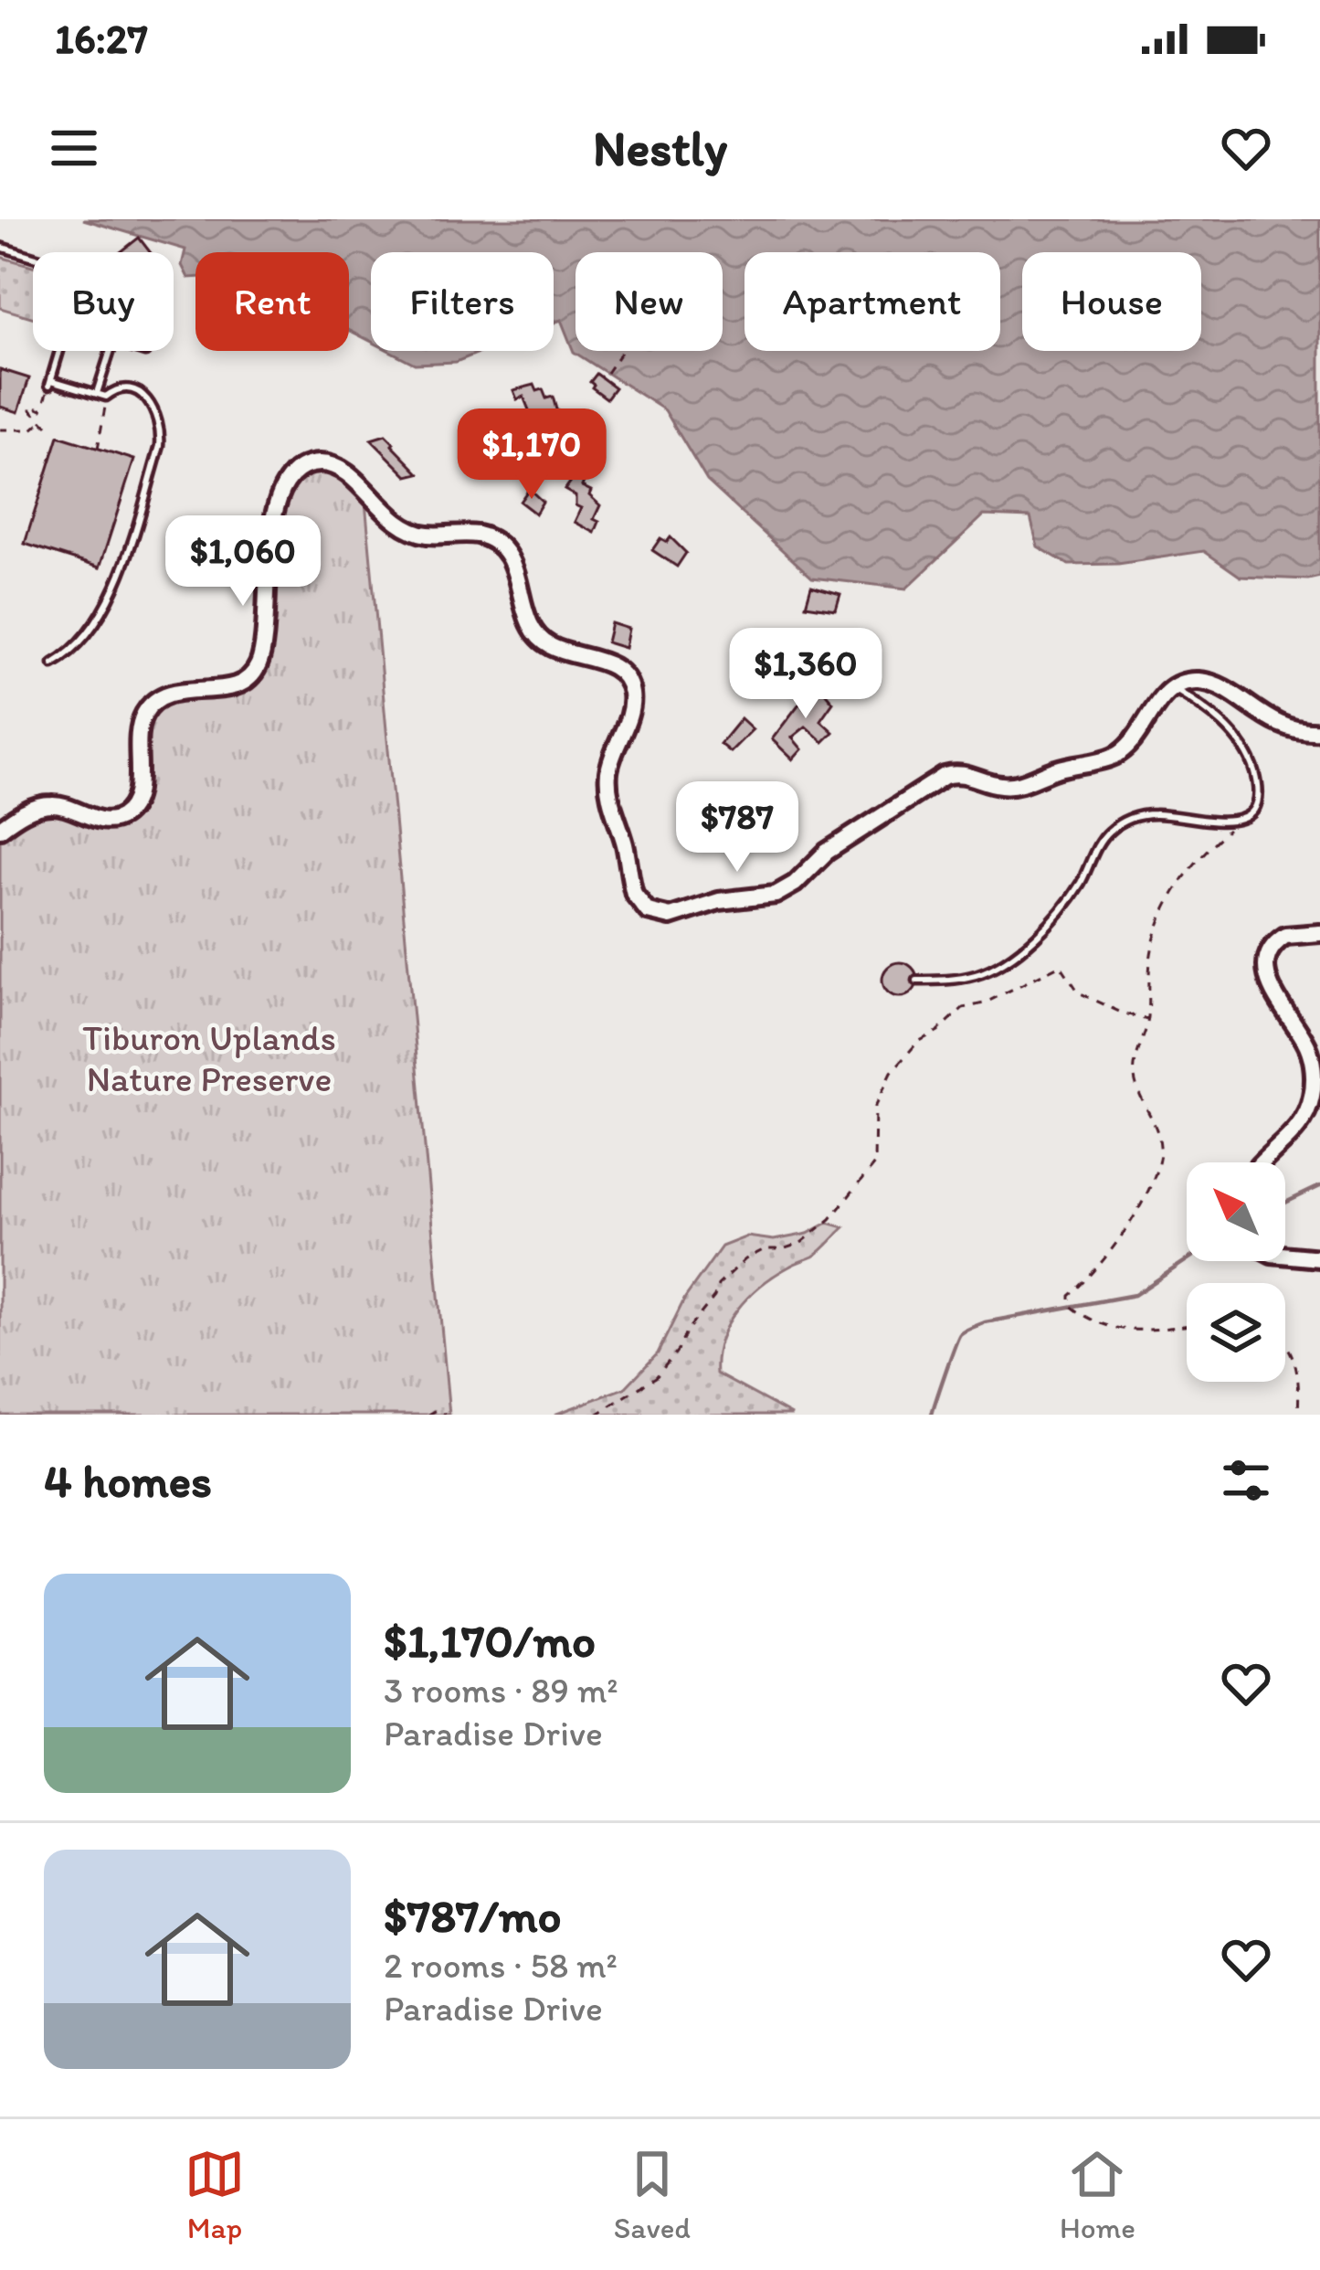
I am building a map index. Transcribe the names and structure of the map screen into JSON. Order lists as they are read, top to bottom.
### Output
{
  "parks": ["Tiburon Uplands Nature Preserve"],
  "north": "top left",
  "page": {
    "status": "16:27",
    "header": "Nestly",
    "chip": [
      "Buy",
      "Rent",
      "Filters",
      "New",
      "Apartment",
      "House"
    ],
    "price": [
      "$1,170",
      "$1,060",
      "$1,360",
      "$787"
    ],
    "heading": "4 homes",
    "list": [
      {
        "name": "$1,170/mo",
        "note": "3 rooms · 89 m² · Paradise Drive"
      },
      {
        "name": "$787/mo",
        "note": "2 rooms · 58 m² · Paradise Drive"
      }
    ],
    "tabs": ["Map", "Saved", "Home"]
  }
}
